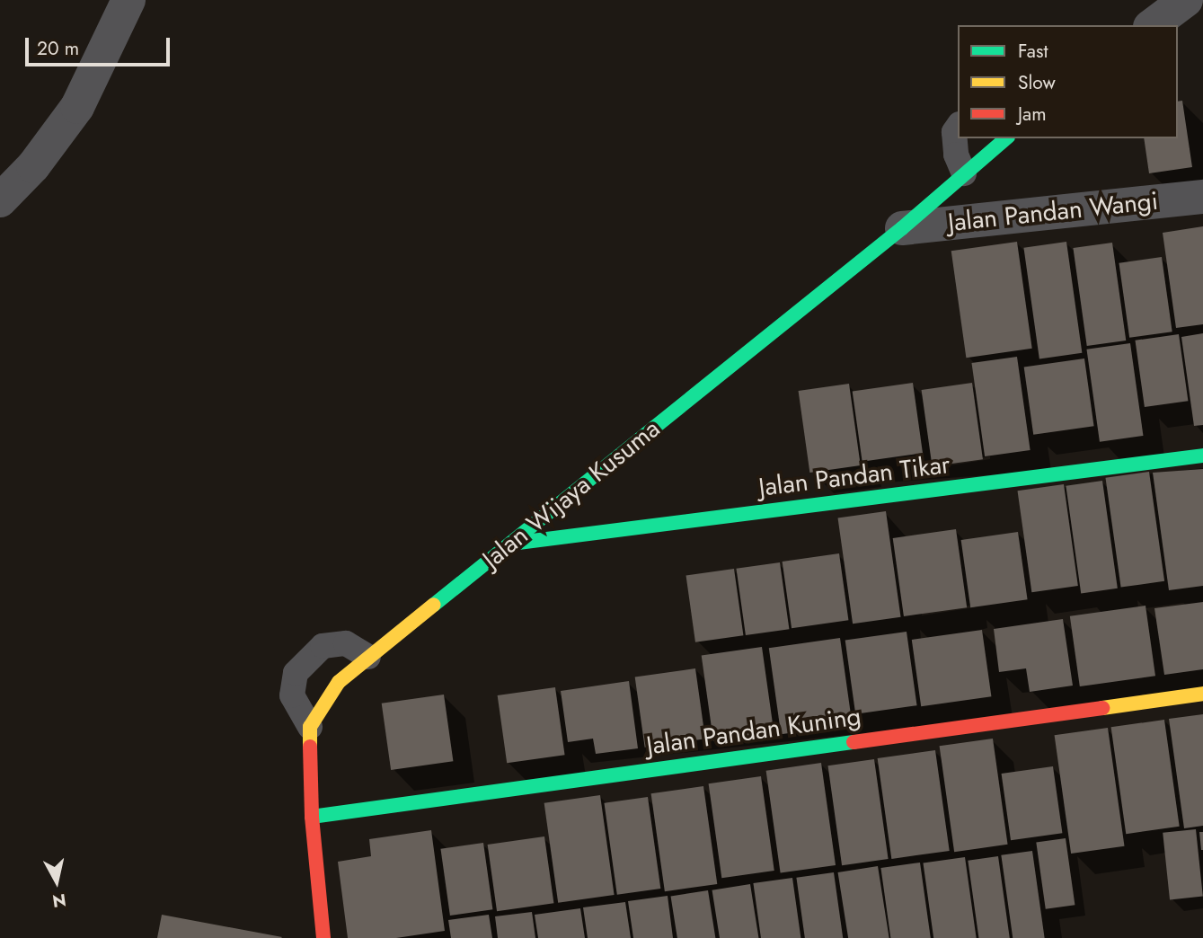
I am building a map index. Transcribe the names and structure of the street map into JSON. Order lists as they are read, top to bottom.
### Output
{
  "streets": {
    "street": [
      "Jalan Pandan Wangi",
      "Jalan Pandan Tikar",
      "Jalan Wijaya Kusuma",
      "Jalan Pandan Kuning"
    ]
  },
  "crossings": [
    ["Jalan Pandan Wangi", "Jalan Wijaya Kusuma"],
    ["Jalan Pandan Tikar", "Jalan Wijaya Kusuma"]
  ],
  "legend": ["Fast", "Slow", "Jam"],
  "scale_bar": "20 m",
  "north": "bottom"
}
